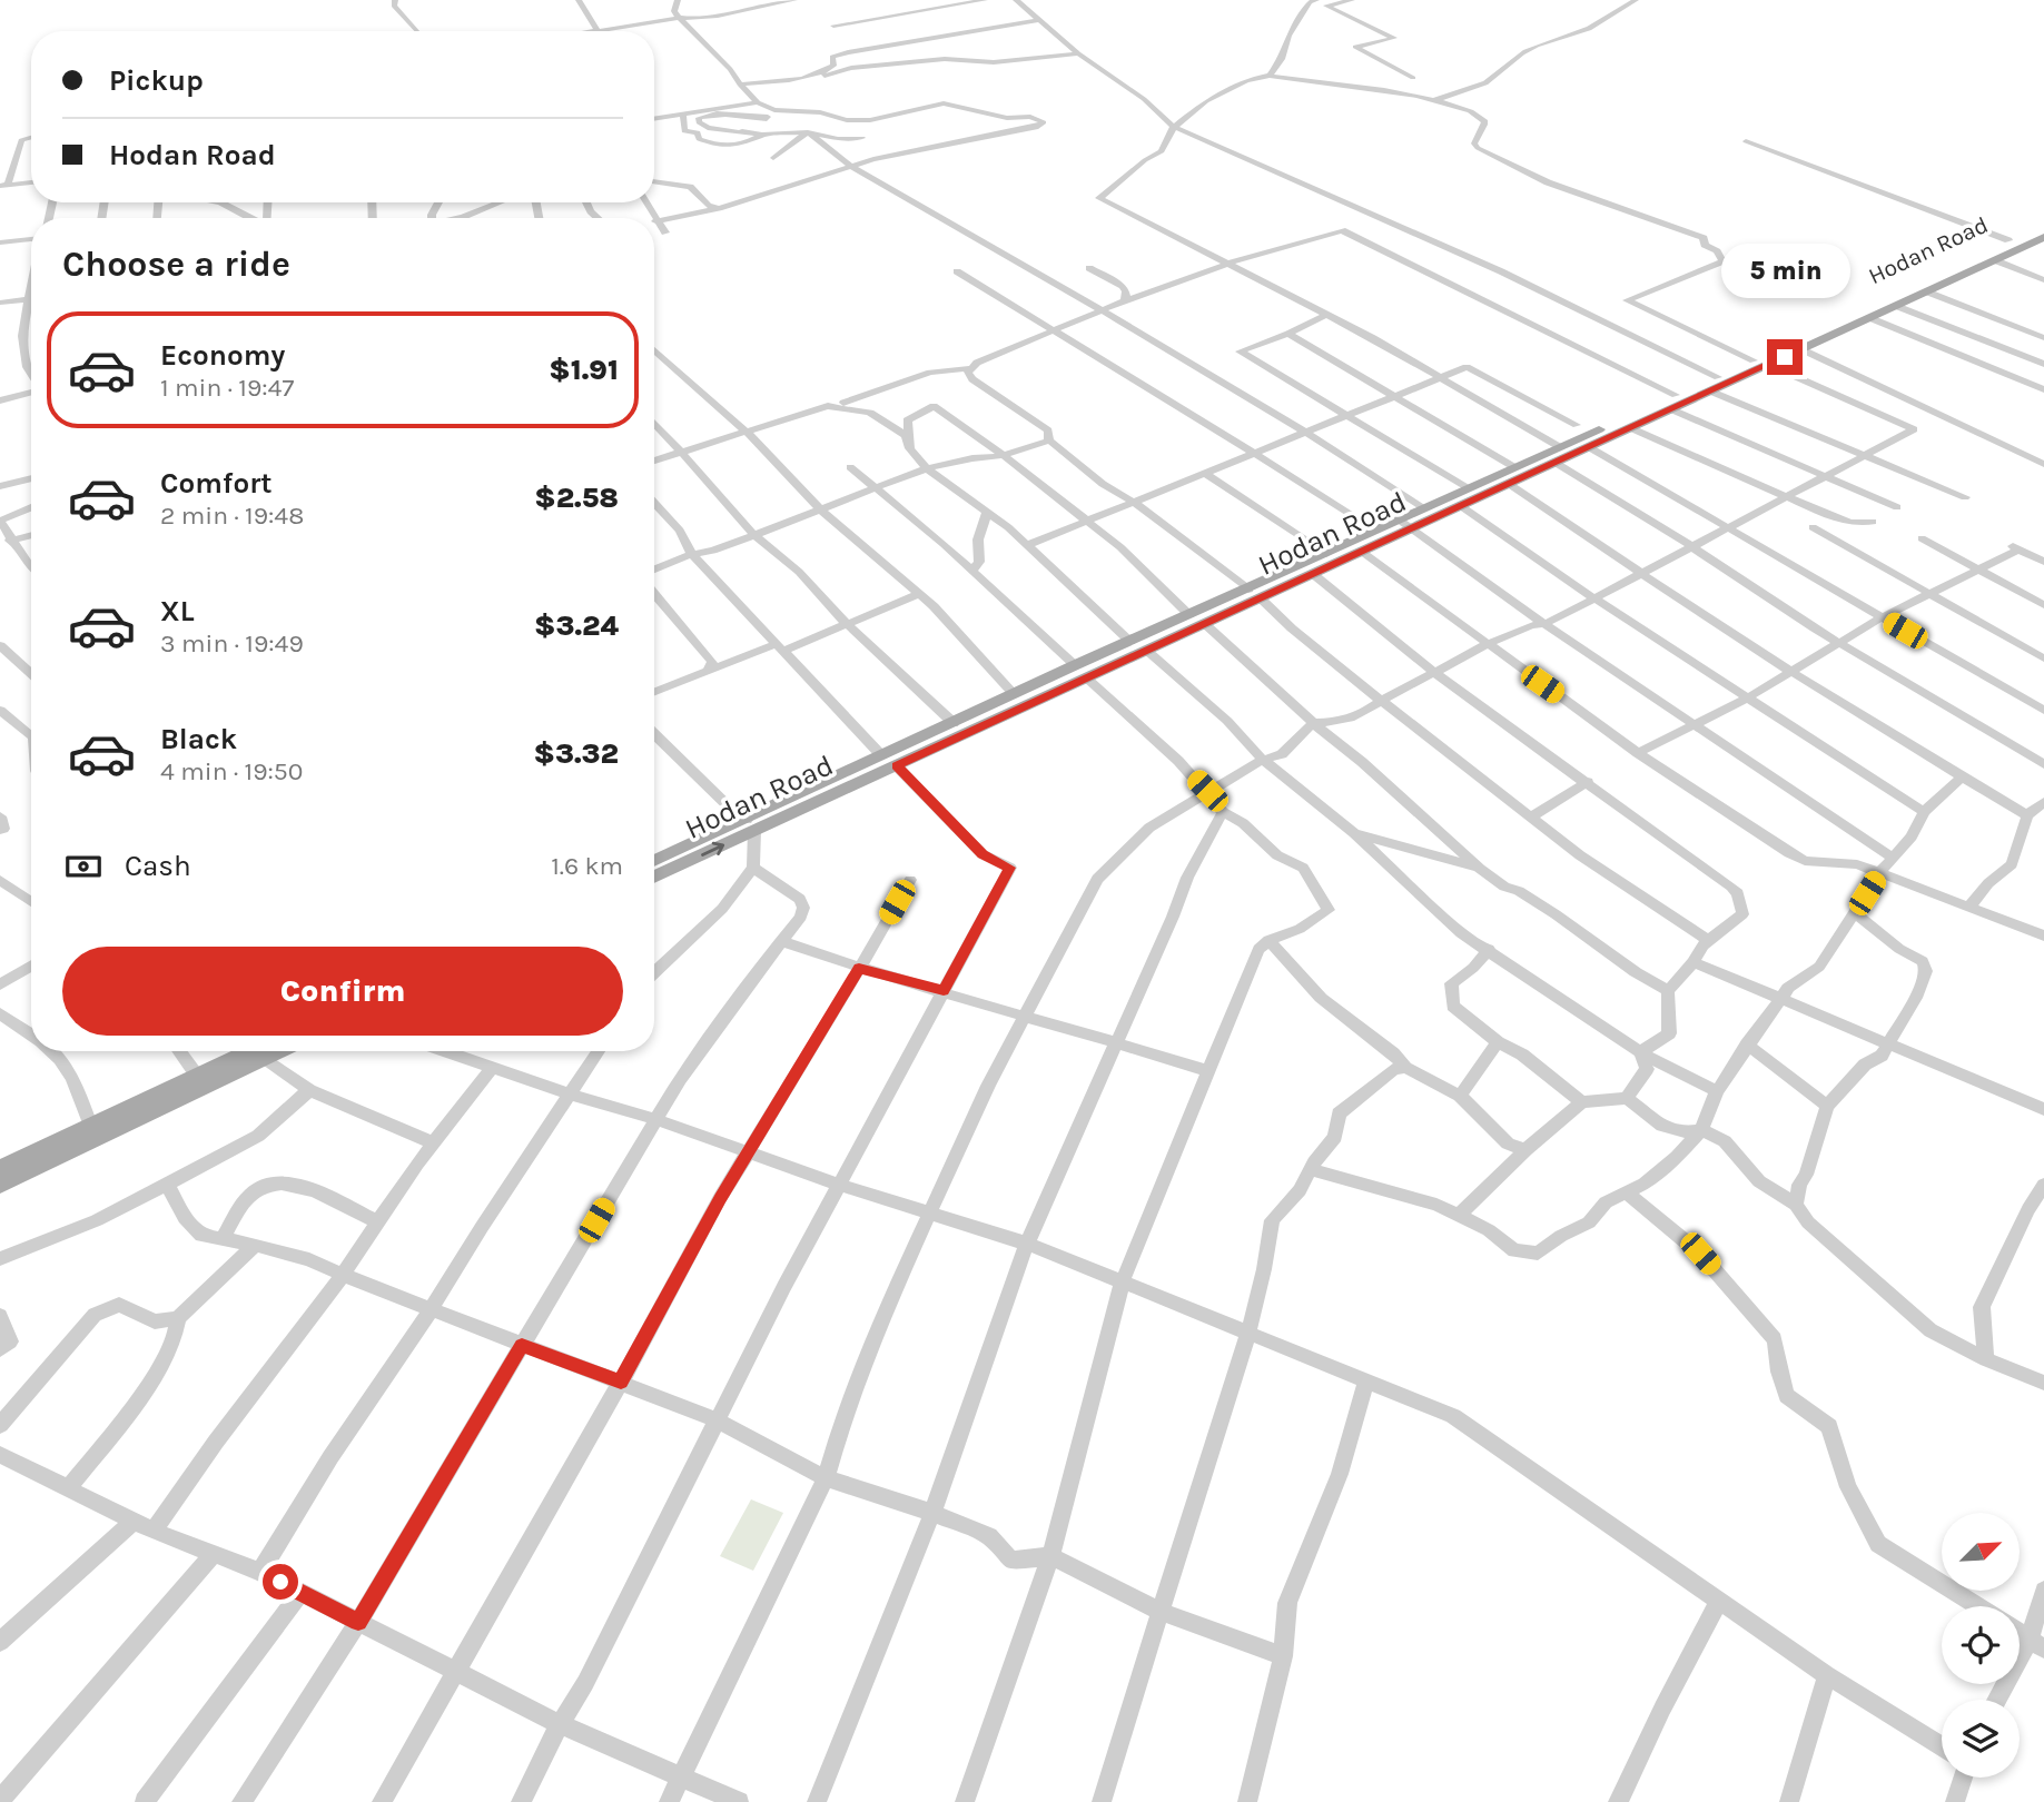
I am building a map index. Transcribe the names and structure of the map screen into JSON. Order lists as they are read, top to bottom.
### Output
{
  "streets": {
    "main road": ["Hodan Road"]
  },
  "north": "top right",
  "page": {
    "banner": ["Pickup", "Hodan Road"],
    "heading": "Choose a ride",
    "bubble": "5 min",
    "list": [
      {
        "name": "Economy",
        "note": "1 min · 19:47",
        "value": "$1.91"
      },
      {
        "name": "Comfort",
        "note": "2 min · 19:48",
        "value": "$2.58"
      },
      {
        "name": "XL",
        "note": "3 min · 19:49",
        "value": "$3.24"
      },
      {
        "name": "Black",
        "note": "4 min · 19:50",
        "value": "$3.32"
      }
    ],
    "pay": ["Cash", "1.6 km"],
    "buttons": "Confirm"
  }
}
